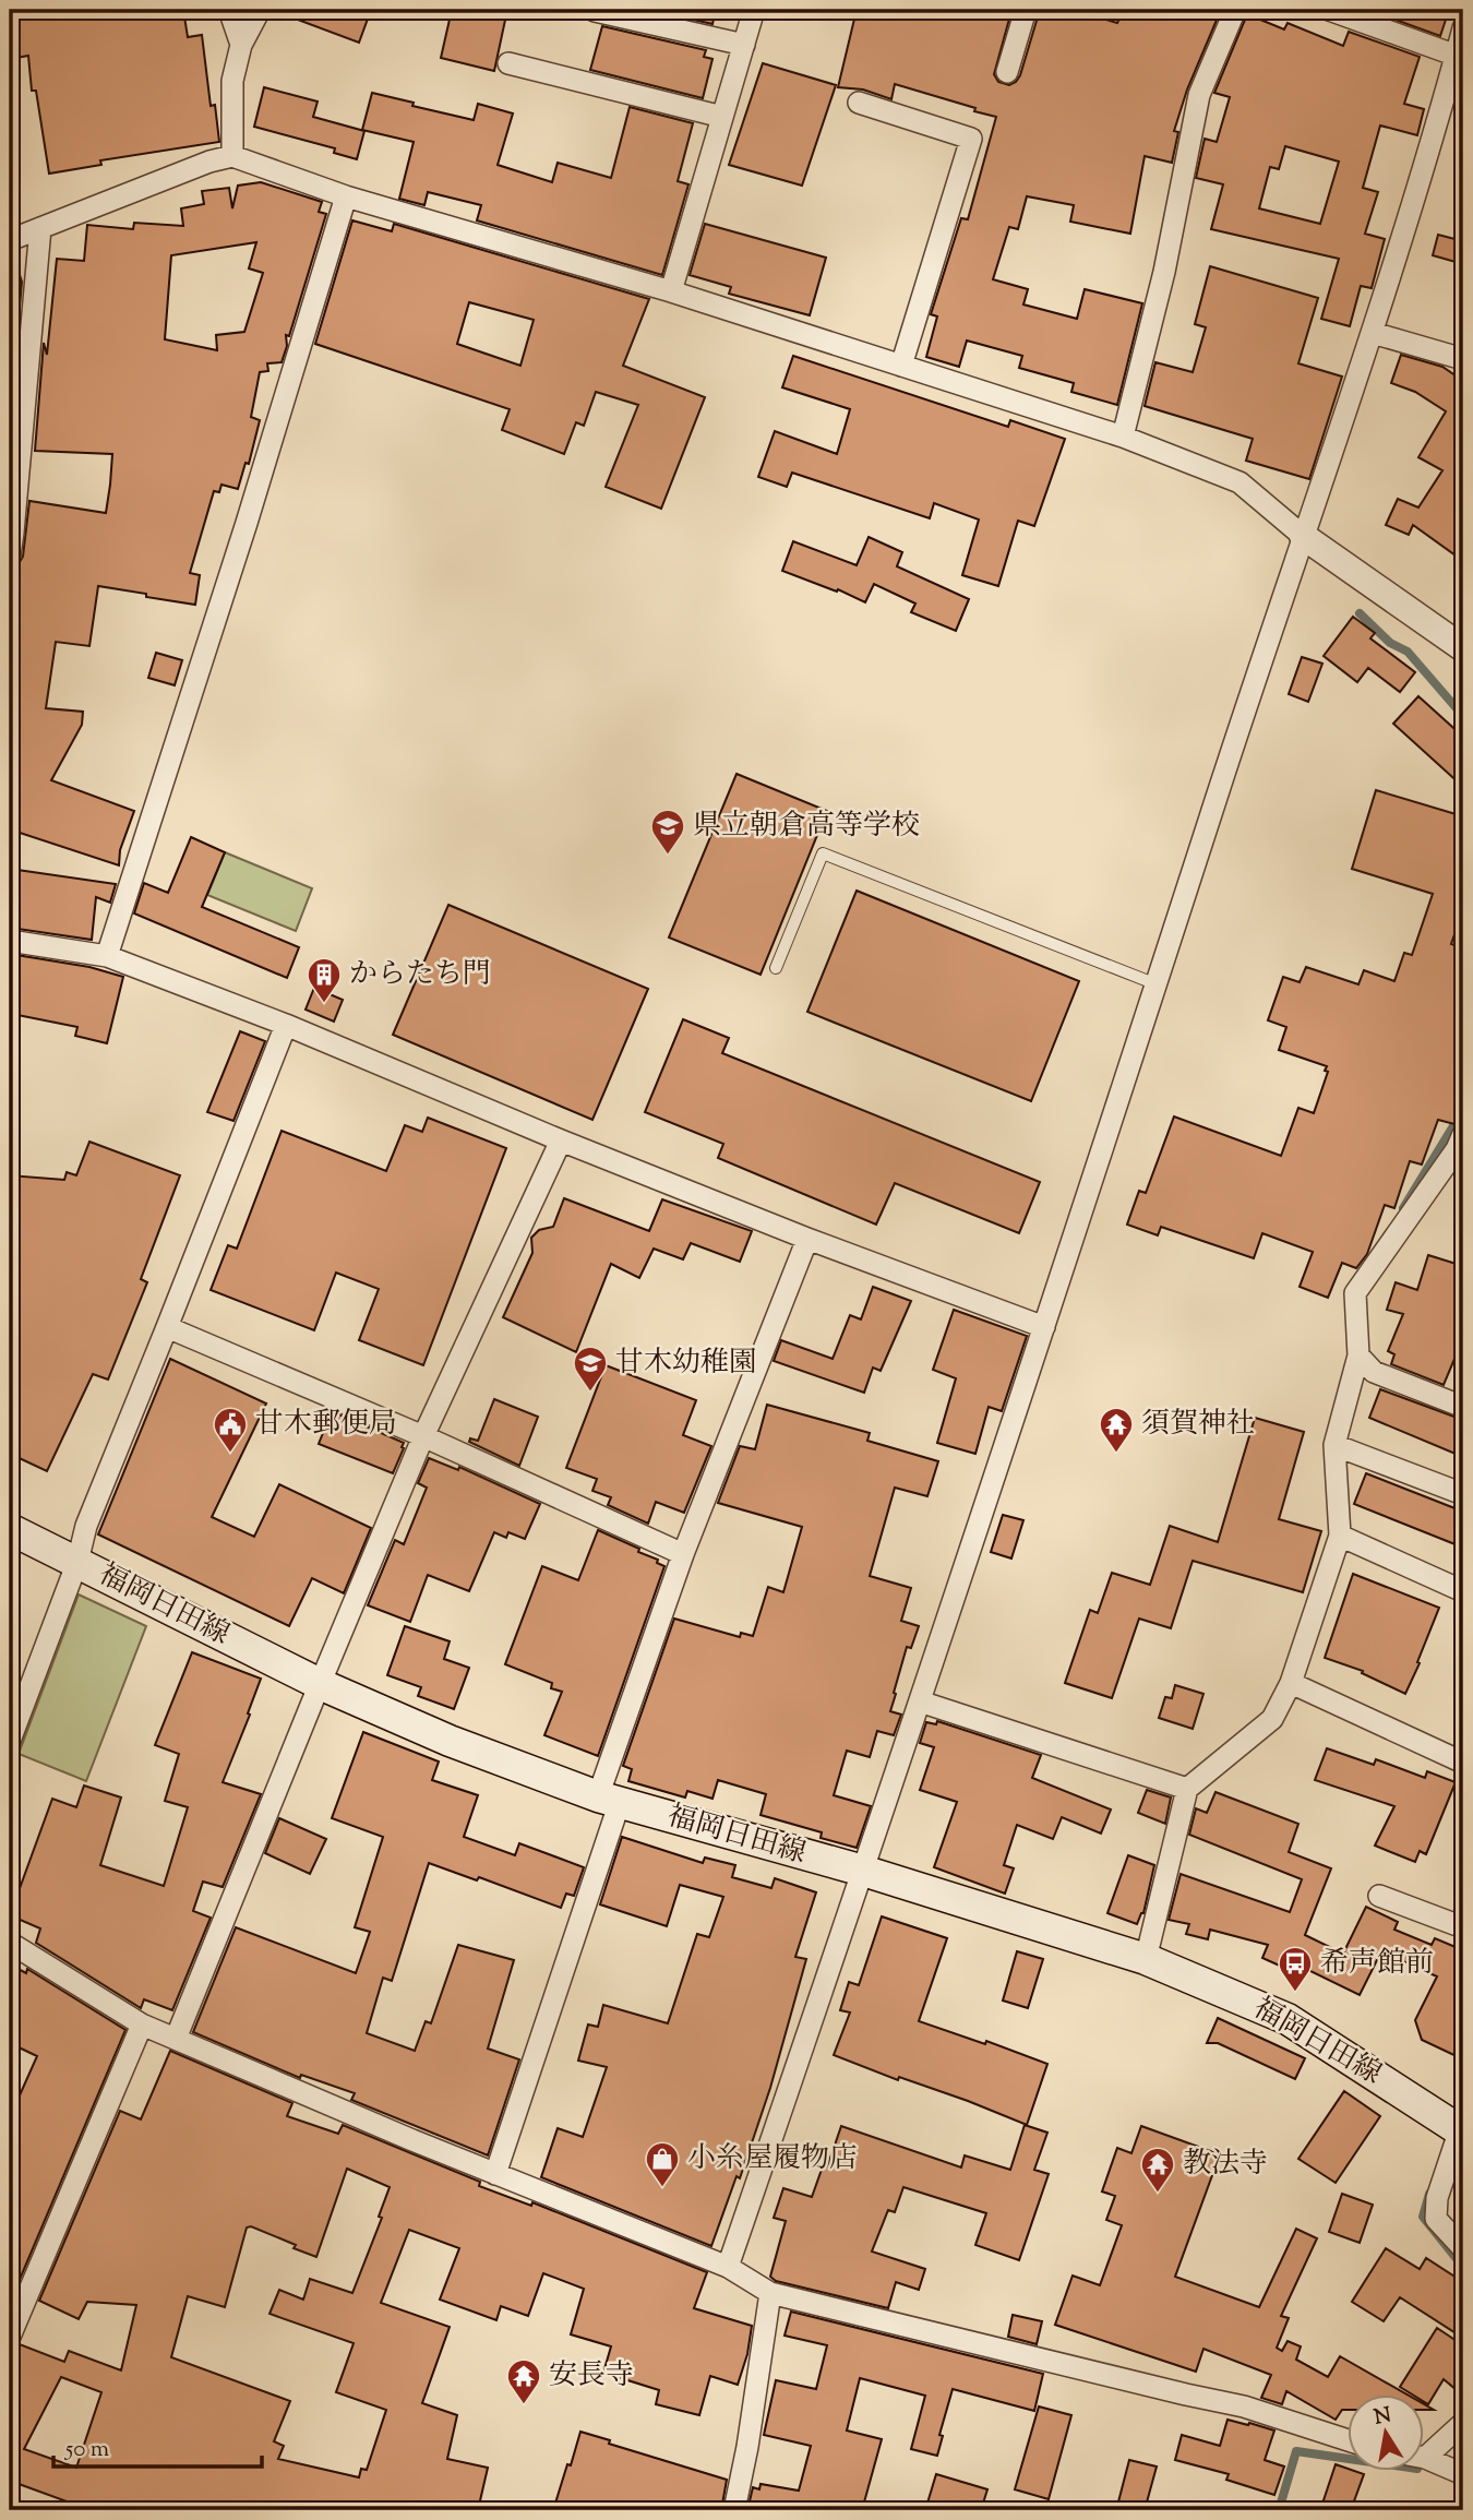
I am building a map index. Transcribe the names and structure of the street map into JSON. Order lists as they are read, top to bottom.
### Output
{
  "streets": {
    "main road": ["福岡日田線"]
  },
  "places": {
    "school or university": ["県立朝倉高等学校", "甘木幼稚園"],
    "building": ["からたち門"],
    "public building": ["甘木郵便局"],
    "temple": ["須賀神社", "教法寺", "安長寺"],
    "bus stop": ["希声館前"],
    "shop": ["小糸屋履物店"]
  },
  "scale_bar": "50 m",
  "north": "top"
}
